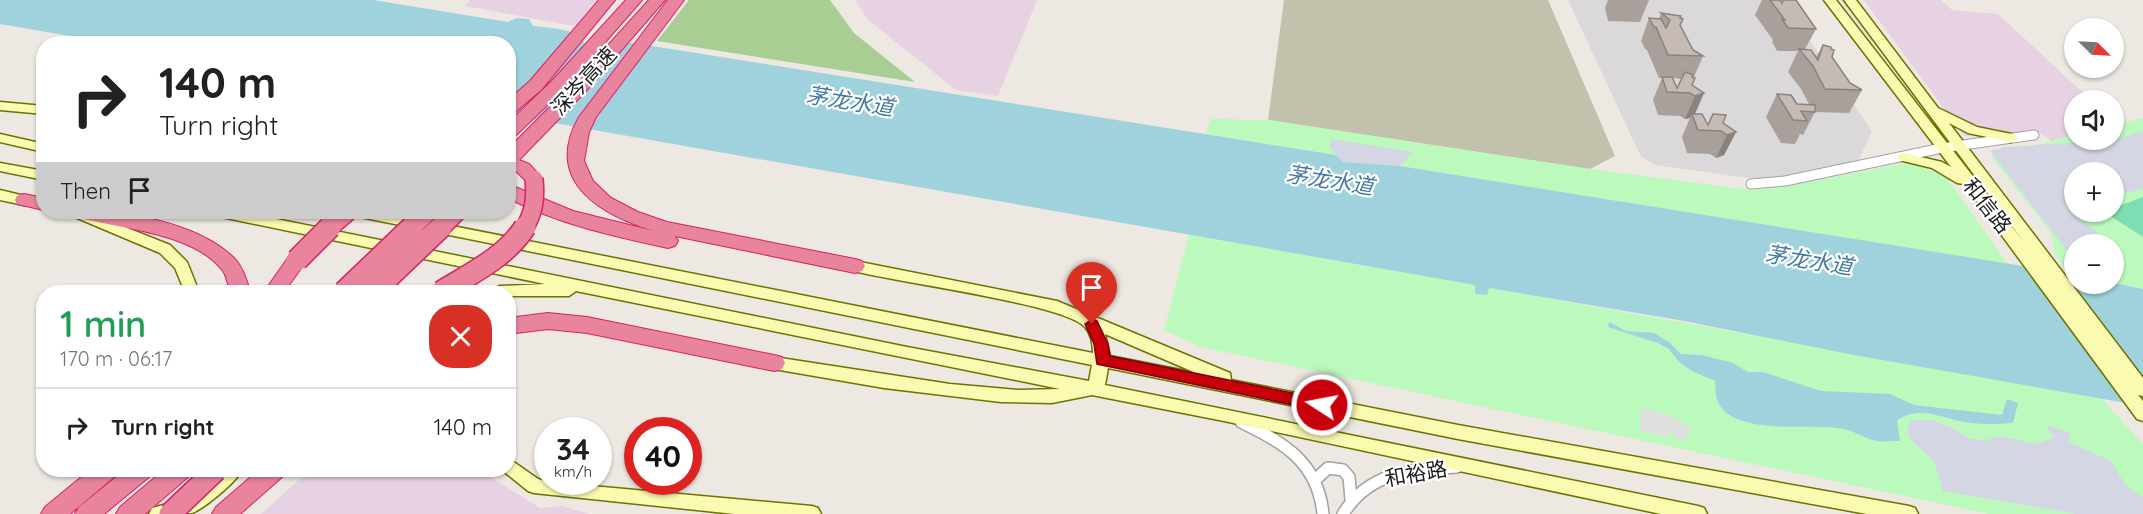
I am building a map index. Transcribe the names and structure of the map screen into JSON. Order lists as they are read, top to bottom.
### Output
{
  "streets": {
    "highway": ["深岑高速"],
    "street": ["和信路", "和裕路"]
  },
  "water": ["茅龙水道"],
  "north": "bottom right",
  "page": {
    "map_buttons": ["+", "−"],
    "turn": ["140 m", "Turn right"],
    "then": "Then",
    "heading": ["1 min", "170 m · 06:17"],
    "list": [
      {
        "name": "Turn right",
        "value": "140 m"
      }
    ],
    "speed": "34 km/h",
    "limit": "40"
  }
}
